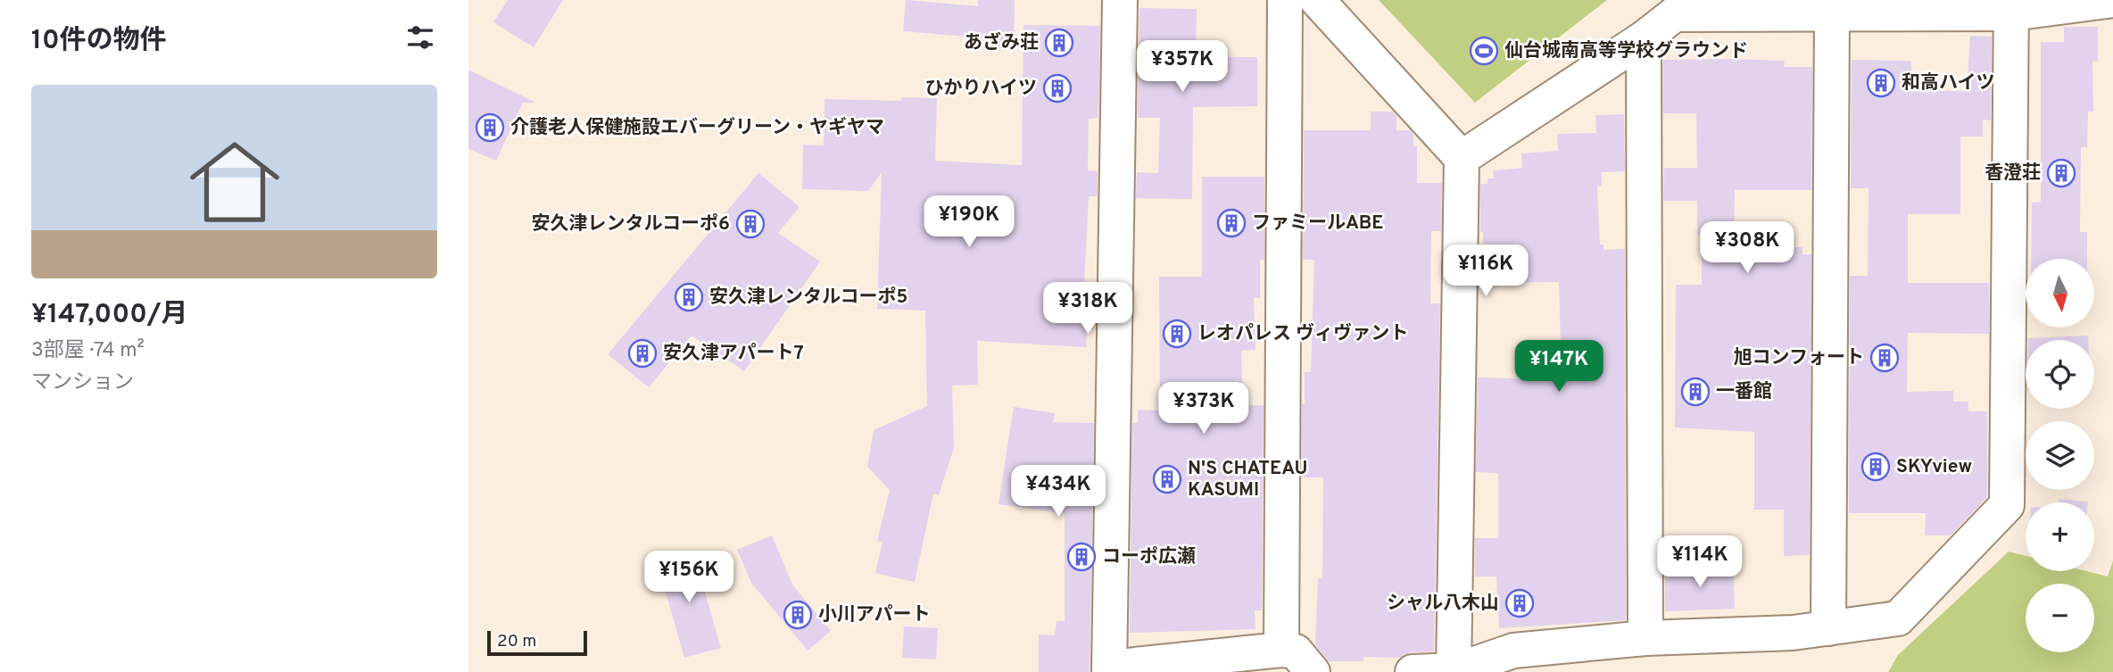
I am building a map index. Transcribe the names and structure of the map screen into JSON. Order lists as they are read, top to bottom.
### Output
{
  "places": {
    "building": [
      "あざみ荘",
      "和高ハイツ",
      "ひかりハイツ",
      "介護老人保健施設エバーグリーン・ヤギヤマ",
      "香澄荘",
      "ファミールABE",
      "安久津レンタルコーポ6",
      "安久津レンタルコーポ5",
      "レオパレス ヴィヴァント",
      "安久津アパート7",
      "旭コンフォート",
      "一番館",
      "SKYview",
      "N'S CHATEAU KASUMI",
      "コーポ広瀬",
      "シャル八木山",
      "小川アパート"
    ],
    "sports": ["仙台城南高等学校グラウンド"]
  },
  "scale_bar": "20 m",
  "north": "bottom",
  "page": {
    "heading": "10件の物件",
    "price": [
      "¥357K",
      "¥190K",
      "¥308K",
      "¥116K",
      "¥318K",
      "¥147K",
      "¥373K",
      "¥434K",
      "¥114K",
      "¥156K"
    ],
    "list": [
      {
        "name": "¥147,000/月",
        "note": "3部屋 · 74 m² · マンション"
      }
    ],
    "map_buttons": ["+", "−"],
    "scale": "20 m"
  }
}
